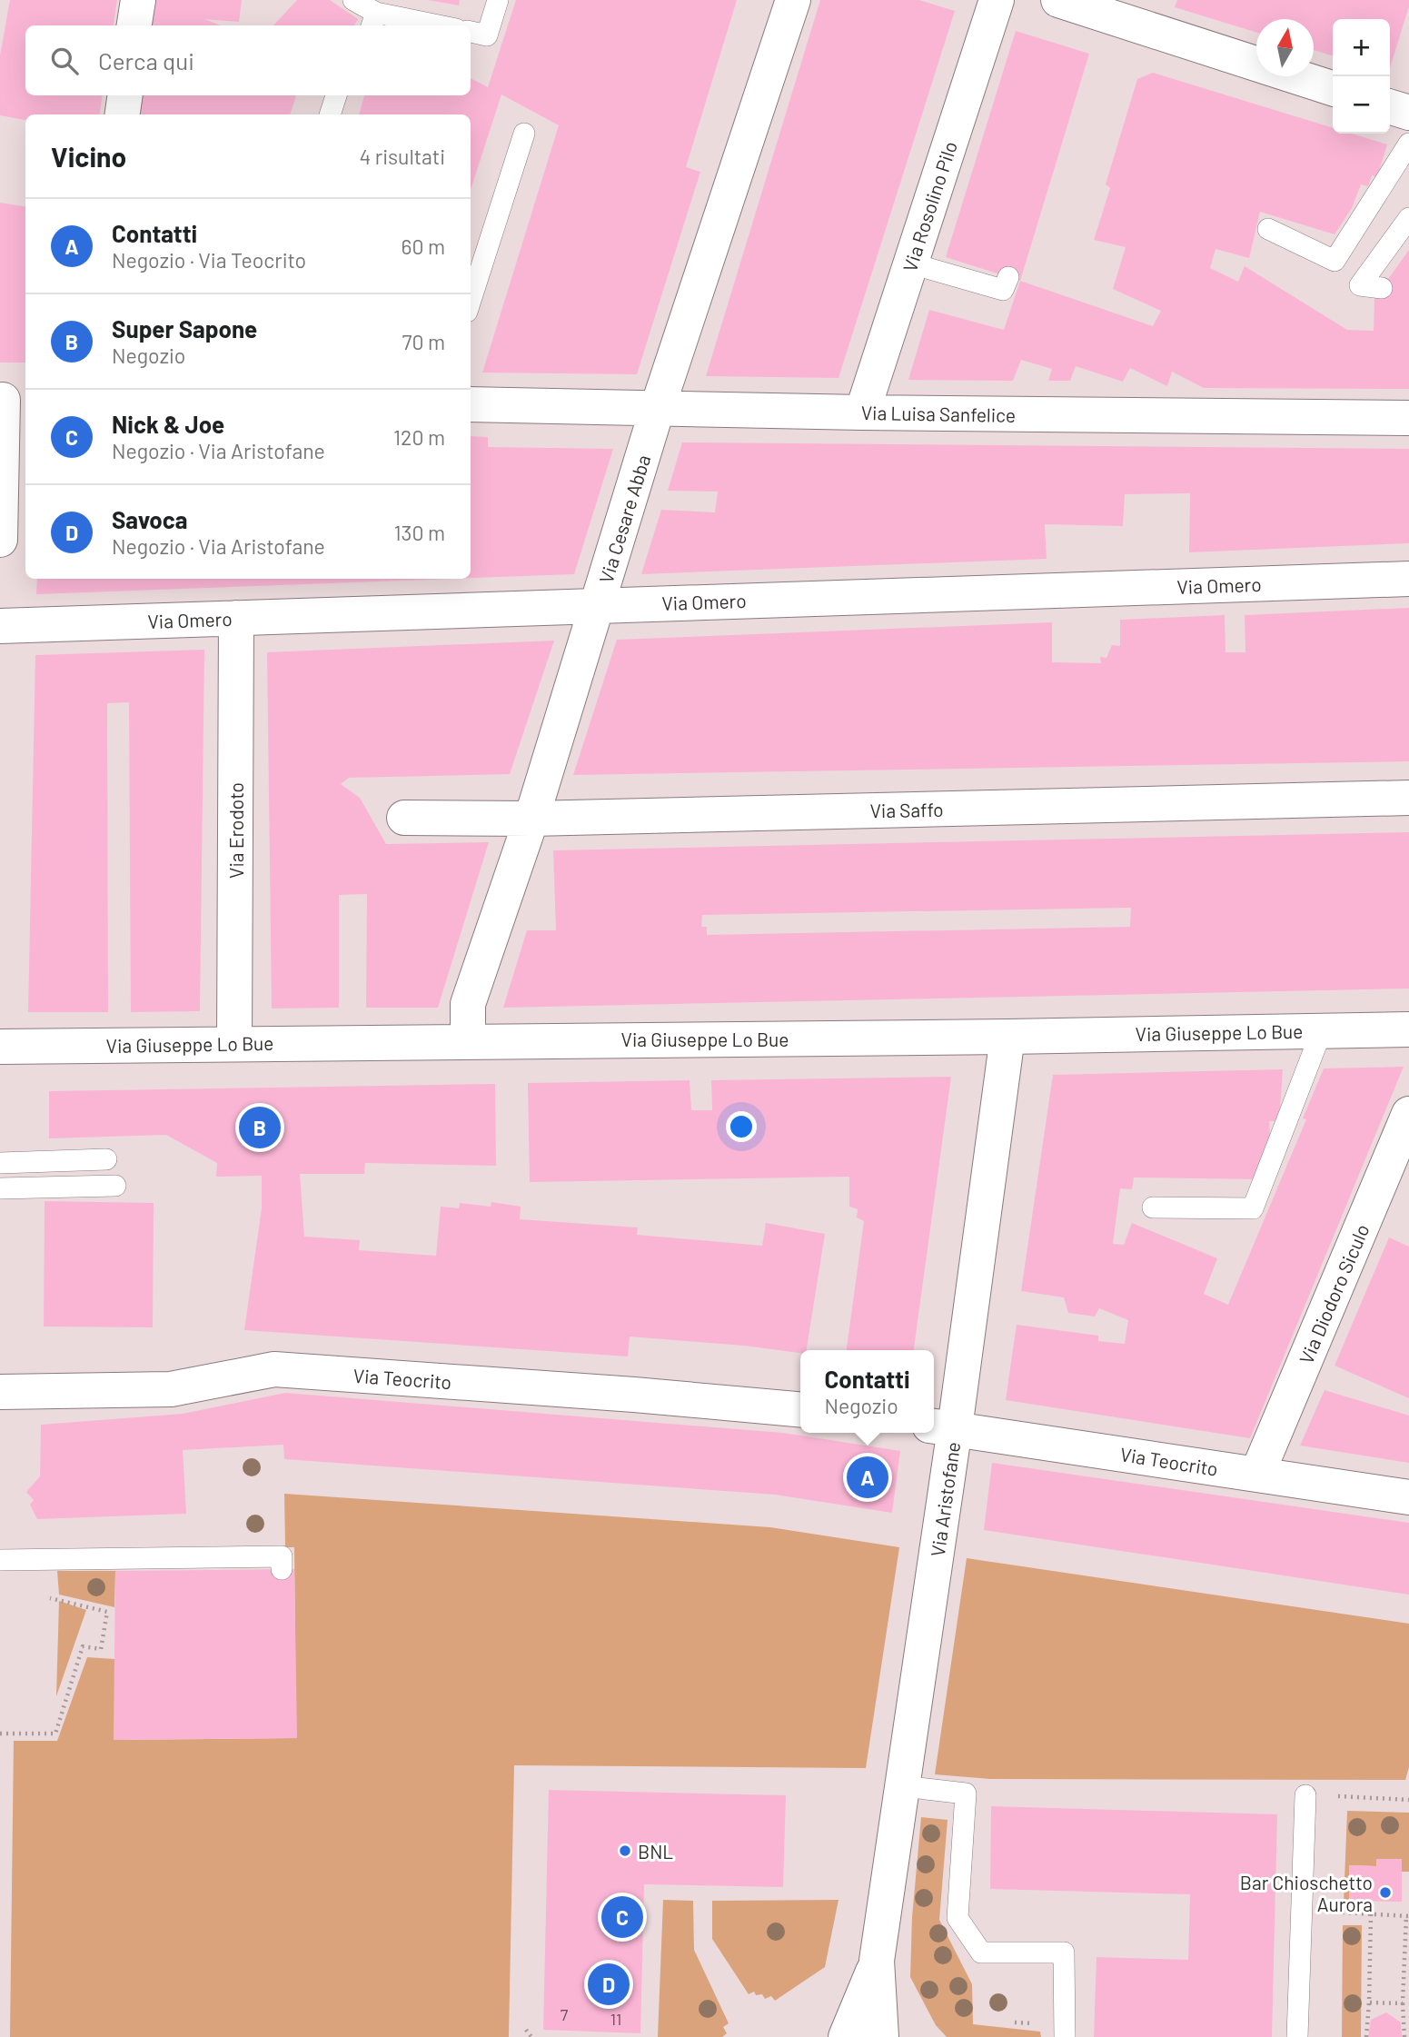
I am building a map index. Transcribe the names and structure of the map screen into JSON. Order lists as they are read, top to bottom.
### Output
{
  "streets": {
    "street": [
      "Via Rosolino Pilo",
      "Via Luisa Sanfelice",
      "Via Cesare Abba",
      "Via Omero",
      "Via Saffo",
      "Via Erodoto",
      "Via Giuseppe Lo Bue",
      "Via Diodoro Siculo",
      "Via Teocrito",
      "Via Aristofane"
    ]
  },
  "crossings": [
    ["Via Rosolino Pilo", "Via Luisa Sanfelice"],
    ["Via Luisa Sanfelice", "Via Cesare Abba"],
    ["Via Cesare Abba", "Via Omero"],
    ["Via Cesare Abba", "Via Saffo"],
    ["Via Cesare Abba", "Via Giuseppe Lo Bue"],
    ["Via Omero", "Via Erodoto"],
    ["Via Erodoto", "Via Giuseppe Lo Bue"],
    ["Via Giuseppe Lo Bue", "Via Aristofane"],
    ["Via Diodoro Siculo", "Via Teocrito"],
    ["Via Teocrito", "Via Aristofane"]
  ],
  "places": ["BNL", "Bar Chioschetto Aurora"],
  "house_numbers": ["7", "11"],
  "north": "top",
  "page": {
    "map_buttons": ["+", "−"],
    "search": "Cerca qui",
    "heading": ["Vicino", "4 risultati"],
    "list": [
      {
        "mark": "A",
        "name": "Contatti",
        "note": "Negozio · Via Teocrito",
        "value": "60 m"
      },
      {
        "mark": "B",
        "name": "Super Sapone",
        "note": "Negozio",
        "value": "70 m"
      },
      {
        "mark": "C",
        "name": "Nick & Joe",
        "note": "Negozio · Via Aristofane",
        "value": "120 m"
      },
      {
        "mark": "D",
        "name": "Savoca",
        "note": "Negozio · Via Aristofane",
        "value": "130 m"
      }
    ],
    "pins": [
      "B",
      "A",
      "C",
      "D"
    ],
    "popup": ["Contatti", "Negozio"]
  }
}
